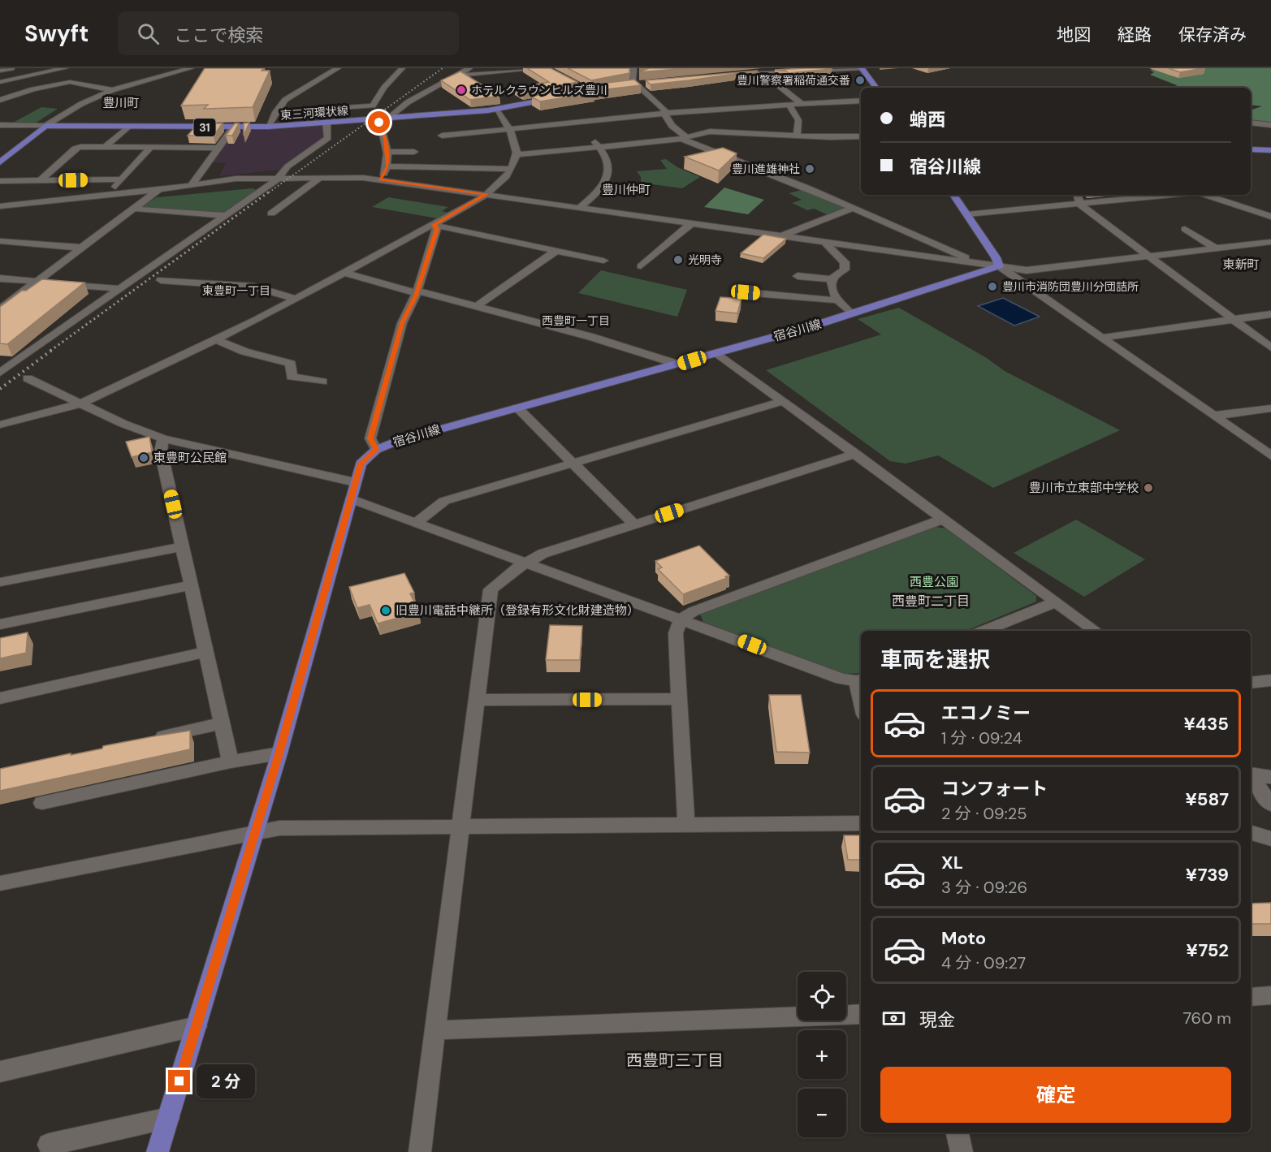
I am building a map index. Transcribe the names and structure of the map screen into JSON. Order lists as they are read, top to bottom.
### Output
{
  "streets": {
    "main road": ["東三河環状線", "31", "宿谷川線"]
  },
  "districts": [
    "豊川町",
    "豊川仲町",
    "東新町",
    "東豊町一丁目",
    "西豊町一丁目",
    "西豊町二丁目",
    "西豊町三丁目"
  ],
  "parks": ["西豊公園"],
  "places": [
    "豊川警察署稲荷通交番",
    "ホテルクラウンヒルズ豊川",
    "豊川進雄神社",
    "光明寺",
    "豊川市消防団豊川分団詰所",
    "東豊町公民館",
    "豊川市立東部中学校",
    "旧豊川電話中継所（登録有形文化財建造物）"
  ],
  "page": {
    "header": "Swyft",
    "search": "ここで検索",
    "nav": ["地図", "経路", "保存済み"],
    "banner": ["蛸西", "宿谷川線"],
    "heading": "車両を選択",
    "list": [
      {
        "name": "エコノミー",
        "note": "1 分 · 09:24",
        "value": "¥435"
      },
      {
        "name": "コンフォート",
        "note": "2 分 · 09:25",
        "value": "¥587"
      },
      {
        "name": "XL",
        "note": "3 分 · 09:26",
        "value": "¥739"
      },
      {
        "name": "Moto",
        "note": "4 分 · 09:27",
        "value": "¥752"
      }
    ],
    "map_buttons": ["+", "−"],
    "pay": ["現金", "760 m"],
    "buttons": "確定",
    "bubble": "2 分"
  }
}
